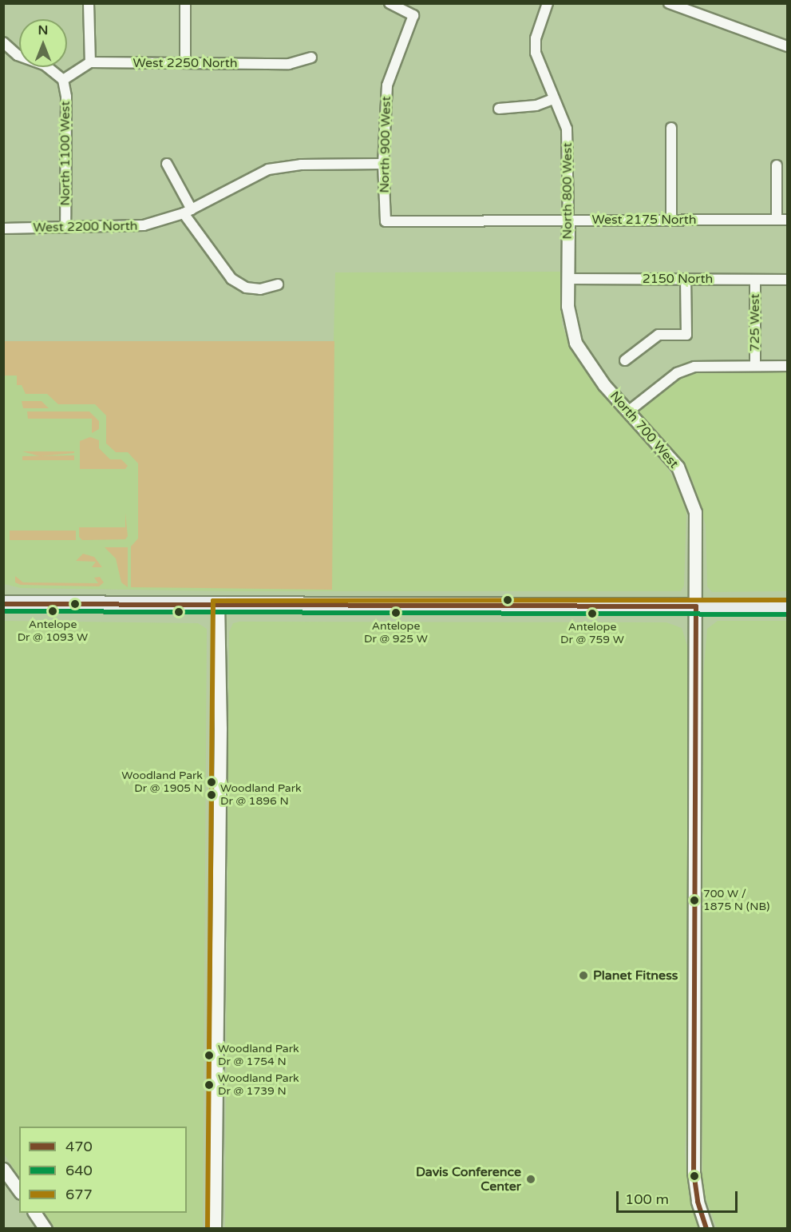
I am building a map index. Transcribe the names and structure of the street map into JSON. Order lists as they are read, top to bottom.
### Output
{
  "streets": {
    "street": [
      "West 2250 North",
      "North 900 West",
      "North 1100 West",
      "North 800 West",
      "West 2175 North",
      "West 2200 North",
      "2150 North",
      "725 West",
      "North 700 West"
    ]
  },
  "crossings": [
    ["North 900 West", "West 2175 North"],
    ["North 900 West", "West 2200 North"],
    ["North 1100 West", "West 2200 North"],
    ["North 800 West", "West 2175 North"],
    ["North 800 West", "2150 North"],
    ["North 800 West", "North 700 West"],
    ["2150 North", "725 West"]
  ],
  "places": [
    "Antelope Dr @ 1093 W",
    "Antelope Dr @ 925 W",
    "Antelope Dr @ 759 W",
    "Woodland Park Dr @ 1905 N",
    "Woodland Park Dr @ 1896 N",
    "700 W / 1875 N (NB)",
    "Planet Fitness",
    "Woodland Park Dr @ 1754 N",
    "Woodland Park Dr @ 1739 N",
    "Davis Conference Center"
  ],
  "lines": ["transit line 677", "transit line 470", "transit line 640"],
  "legend": ["470", "640", "677"],
  "scale_bar": "100 m",
  "north": "top"
}
